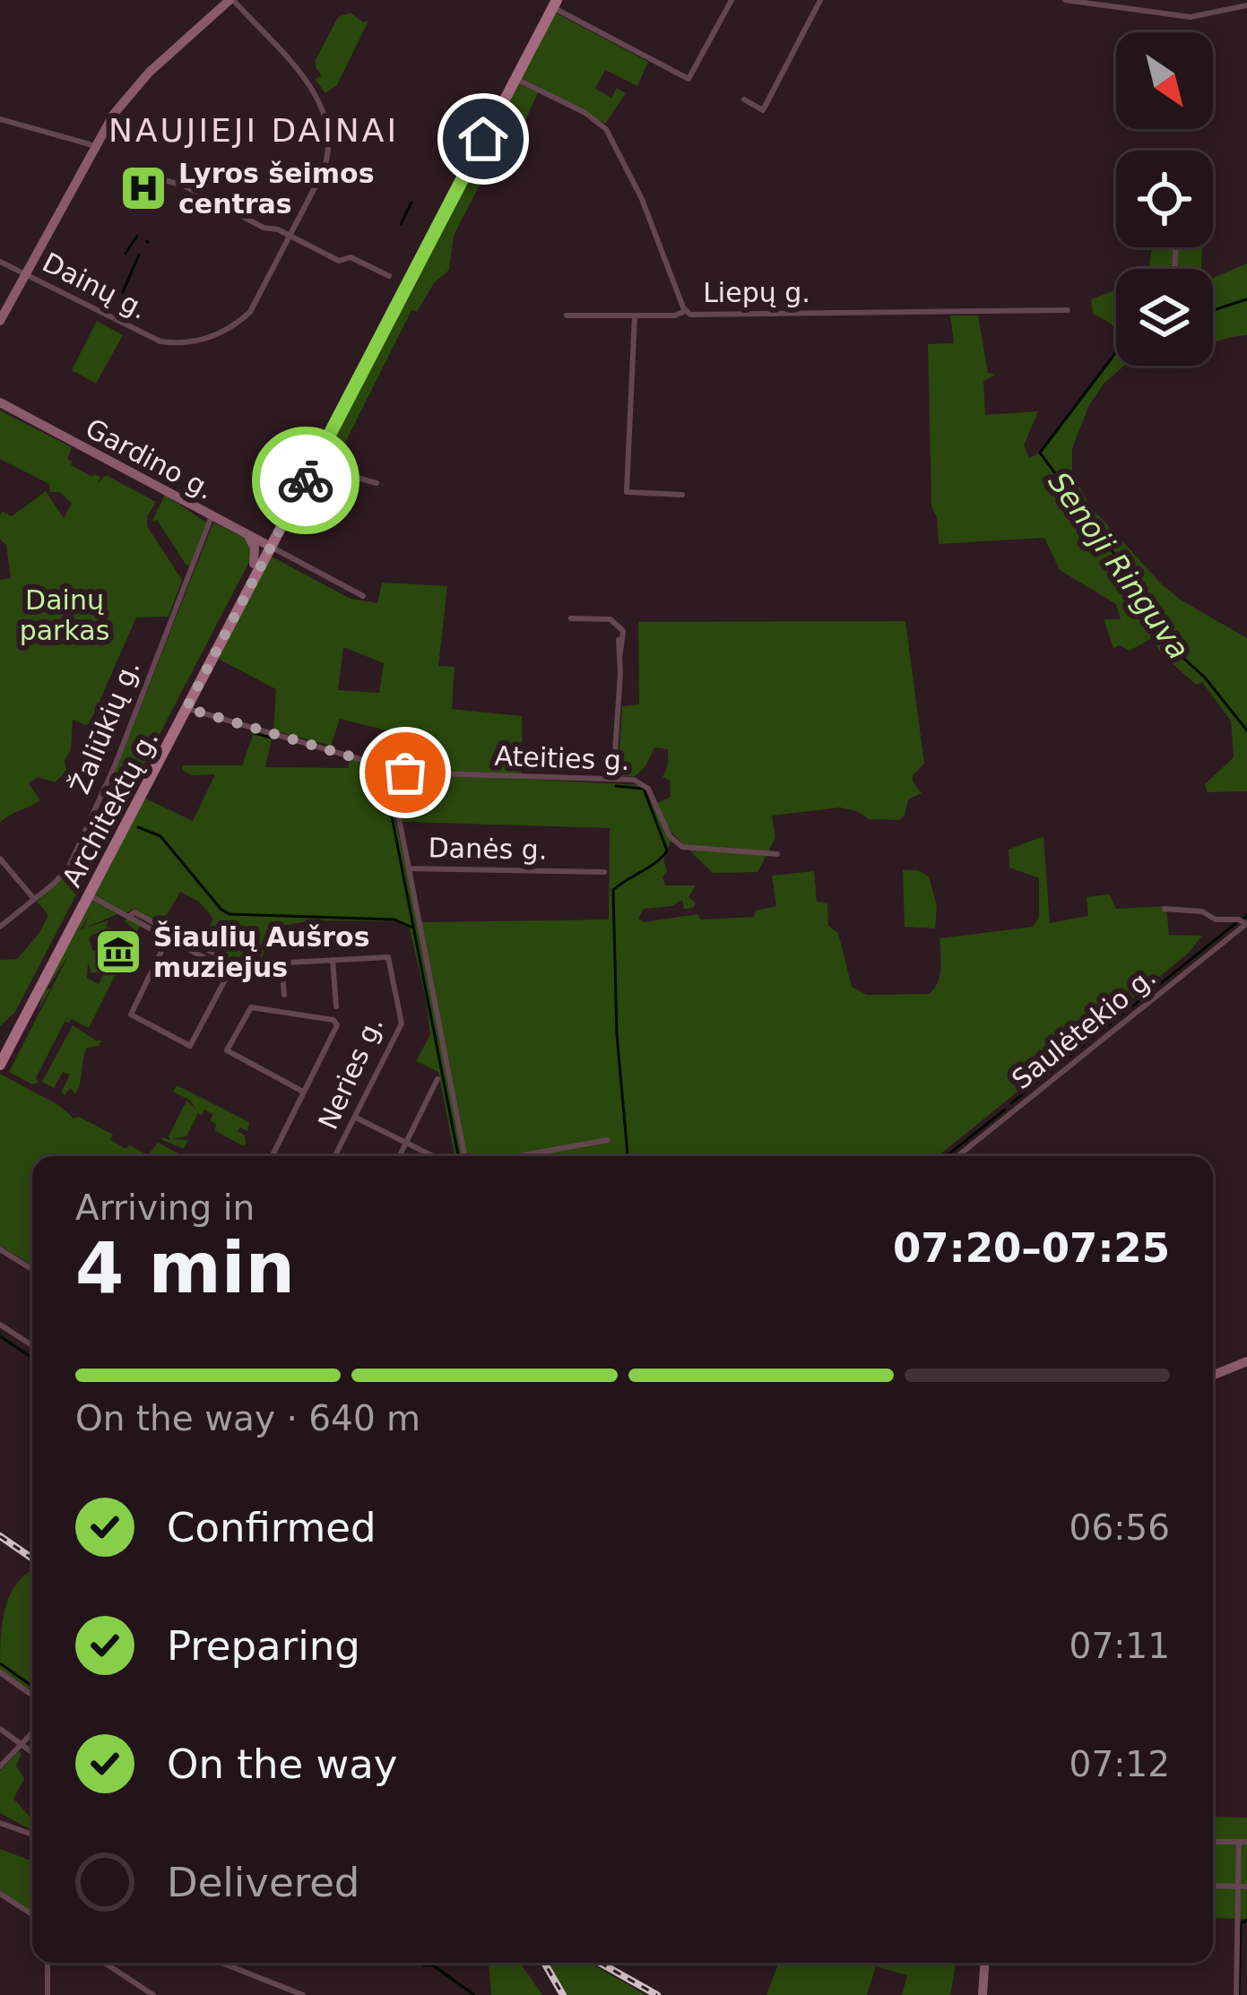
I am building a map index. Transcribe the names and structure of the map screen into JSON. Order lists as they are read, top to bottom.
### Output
{
  "streets": {
    "main road": ["Architektų g."],
    "street": [
      "Dainų g.",
      "Liepų g.",
      "Gardino g.",
      "Žaliūkių g.",
      "Ateities g.",
      "Danės g.",
      "Saulėtekio g.",
      "Neries g."
    ]
  },
  "crossings": [
    ["Liepų g.", "Architektų g."],
    ["Gardino g.", "Žaliūkių g."],
    ["Gardino g.", "Architektų g."],
    ["Ateities g.", "Architektų g."],
    ["Ateities g.", "Danės g."]
  ],
  "districts": ["NAUJIEJI DAINAI"],
  "water": ["Senoji Ringuva"],
  "parks": ["Dainų parkas"],
  "places": {
    "hospital": ["Lyros šeimos centras"],
    "museum": ["Šiaulių Aušros muziejus"]
  },
  "north": "bottom right",
  "page": {
    "heading": ["4 min", "Arriving in", "07:20–07:25"],
    "bar": "On the way · 640 m",
    "list": [
      ["Confirmed", "06:56"],
      ["Preparing", "07:11"],
      ["On the way", "07:12"],
      "Delivered"
    ]
  }
}
